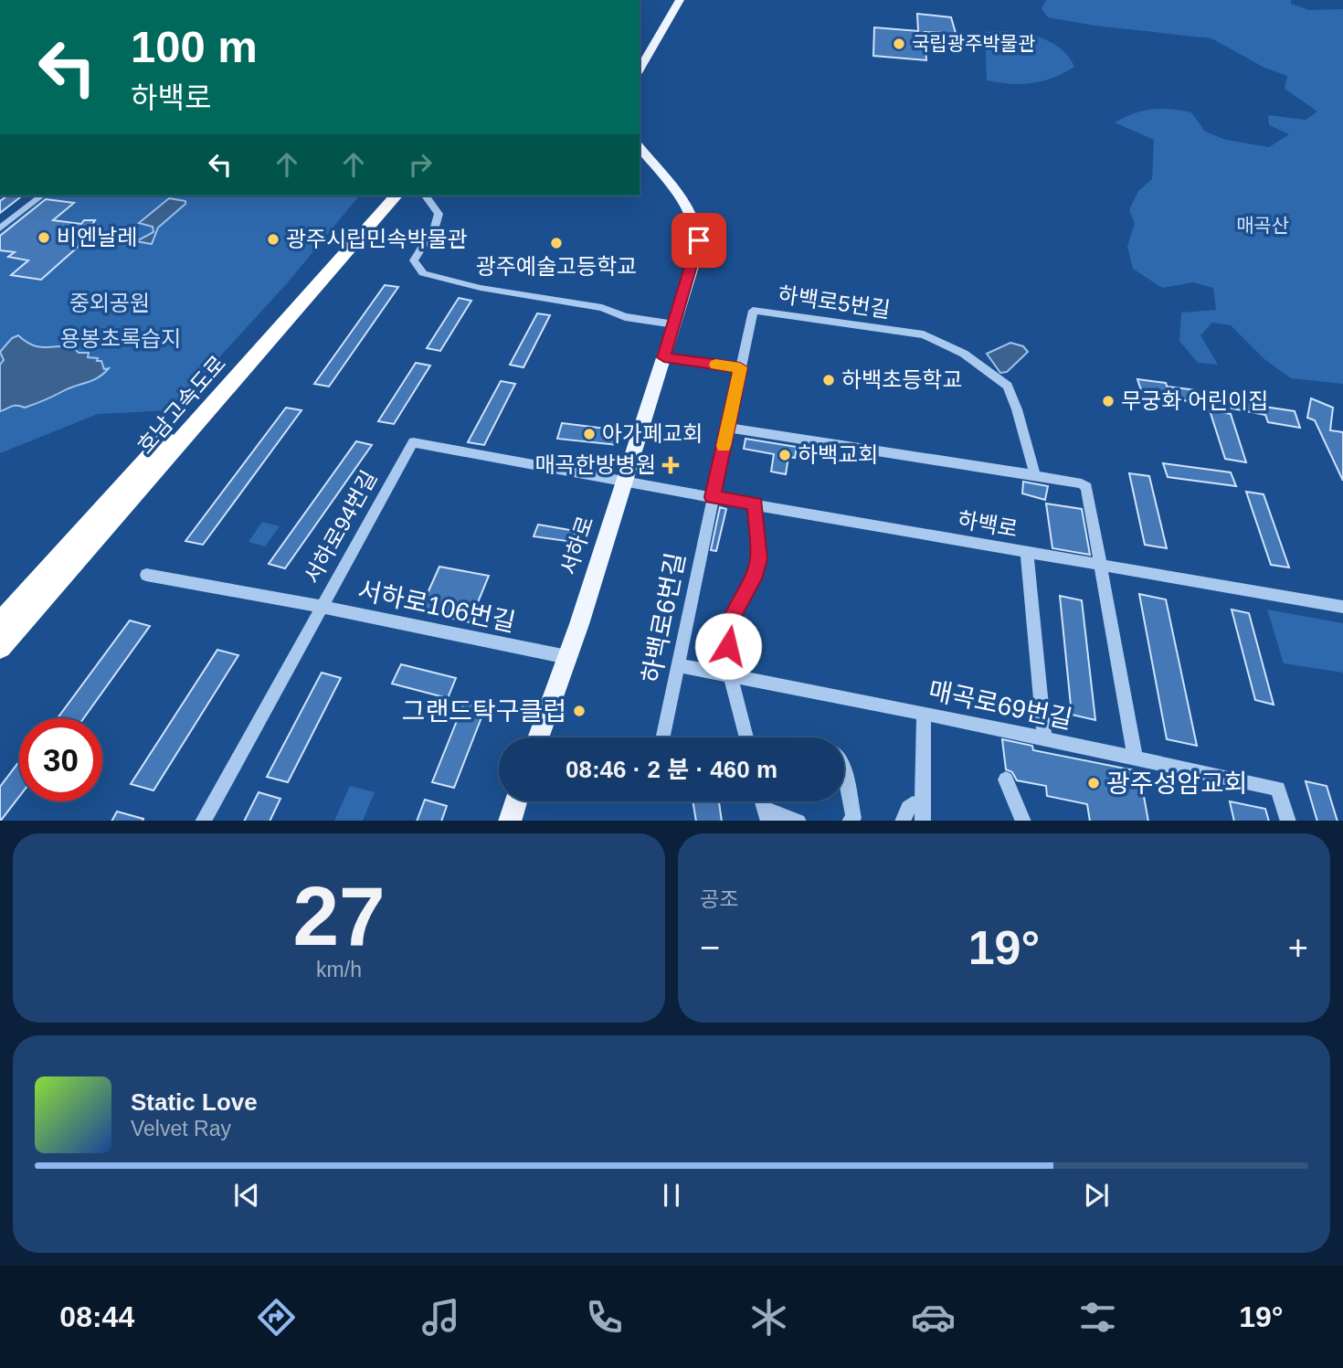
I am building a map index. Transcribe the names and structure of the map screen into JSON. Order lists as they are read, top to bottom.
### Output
{
  "streets": {
    "highway": ["호남고속도로"],
    "main road": ["서하로"],
    "street": [
      "하백로5번길",
      "하백로",
      "서하로94번길",
      "서하로106번길",
      "하백로6번길",
      "매곡로69번길"
    ]
  },
  "crossings": [
    ["하백로5번길", "하백로"],
    ["하백로5번길", "하백로6번길"],
    ["하백로", "서하로94번길"],
    ["하백로", "서하로"],
    ["하백로", "하백로6번길"],
    ["서하로94번길", "서하로"],
    ["서하로94번길", "서하로106번길"],
    ["서하로", "서하로106번길"],
    ["하백로6번길", "매곡로69번길"]
  ],
  "parks": ["매곡산", "중외공원", "용봉초록습지"],
  "places": {
    "other": [
      "국립광주박물관",
      "비엔날레",
      "광주시립민속박물관",
      "광주예술고등학교",
      "하백초등학교",
      "무궁화 어린이집",
      "아가페교회",
      "하백교회",
      "그랜드탁구클럽",
      "광주성암교회"
    ],
    "health": ["매곡한방병원"]
  },
  "page": {
    "turn": ["100 m", "하백로"],
    "limit": "30",
    "trip": "08:46 · 2 분 · 460 m",
    "tile": [
      ["27", "km/h"],
      "공조"
    ],
    "heat": ["−", "19°", "+"],
    "song": ["Static Love", "Velvet Ray"],
    "tabs": ["08:44", "19°"]
  }
}
